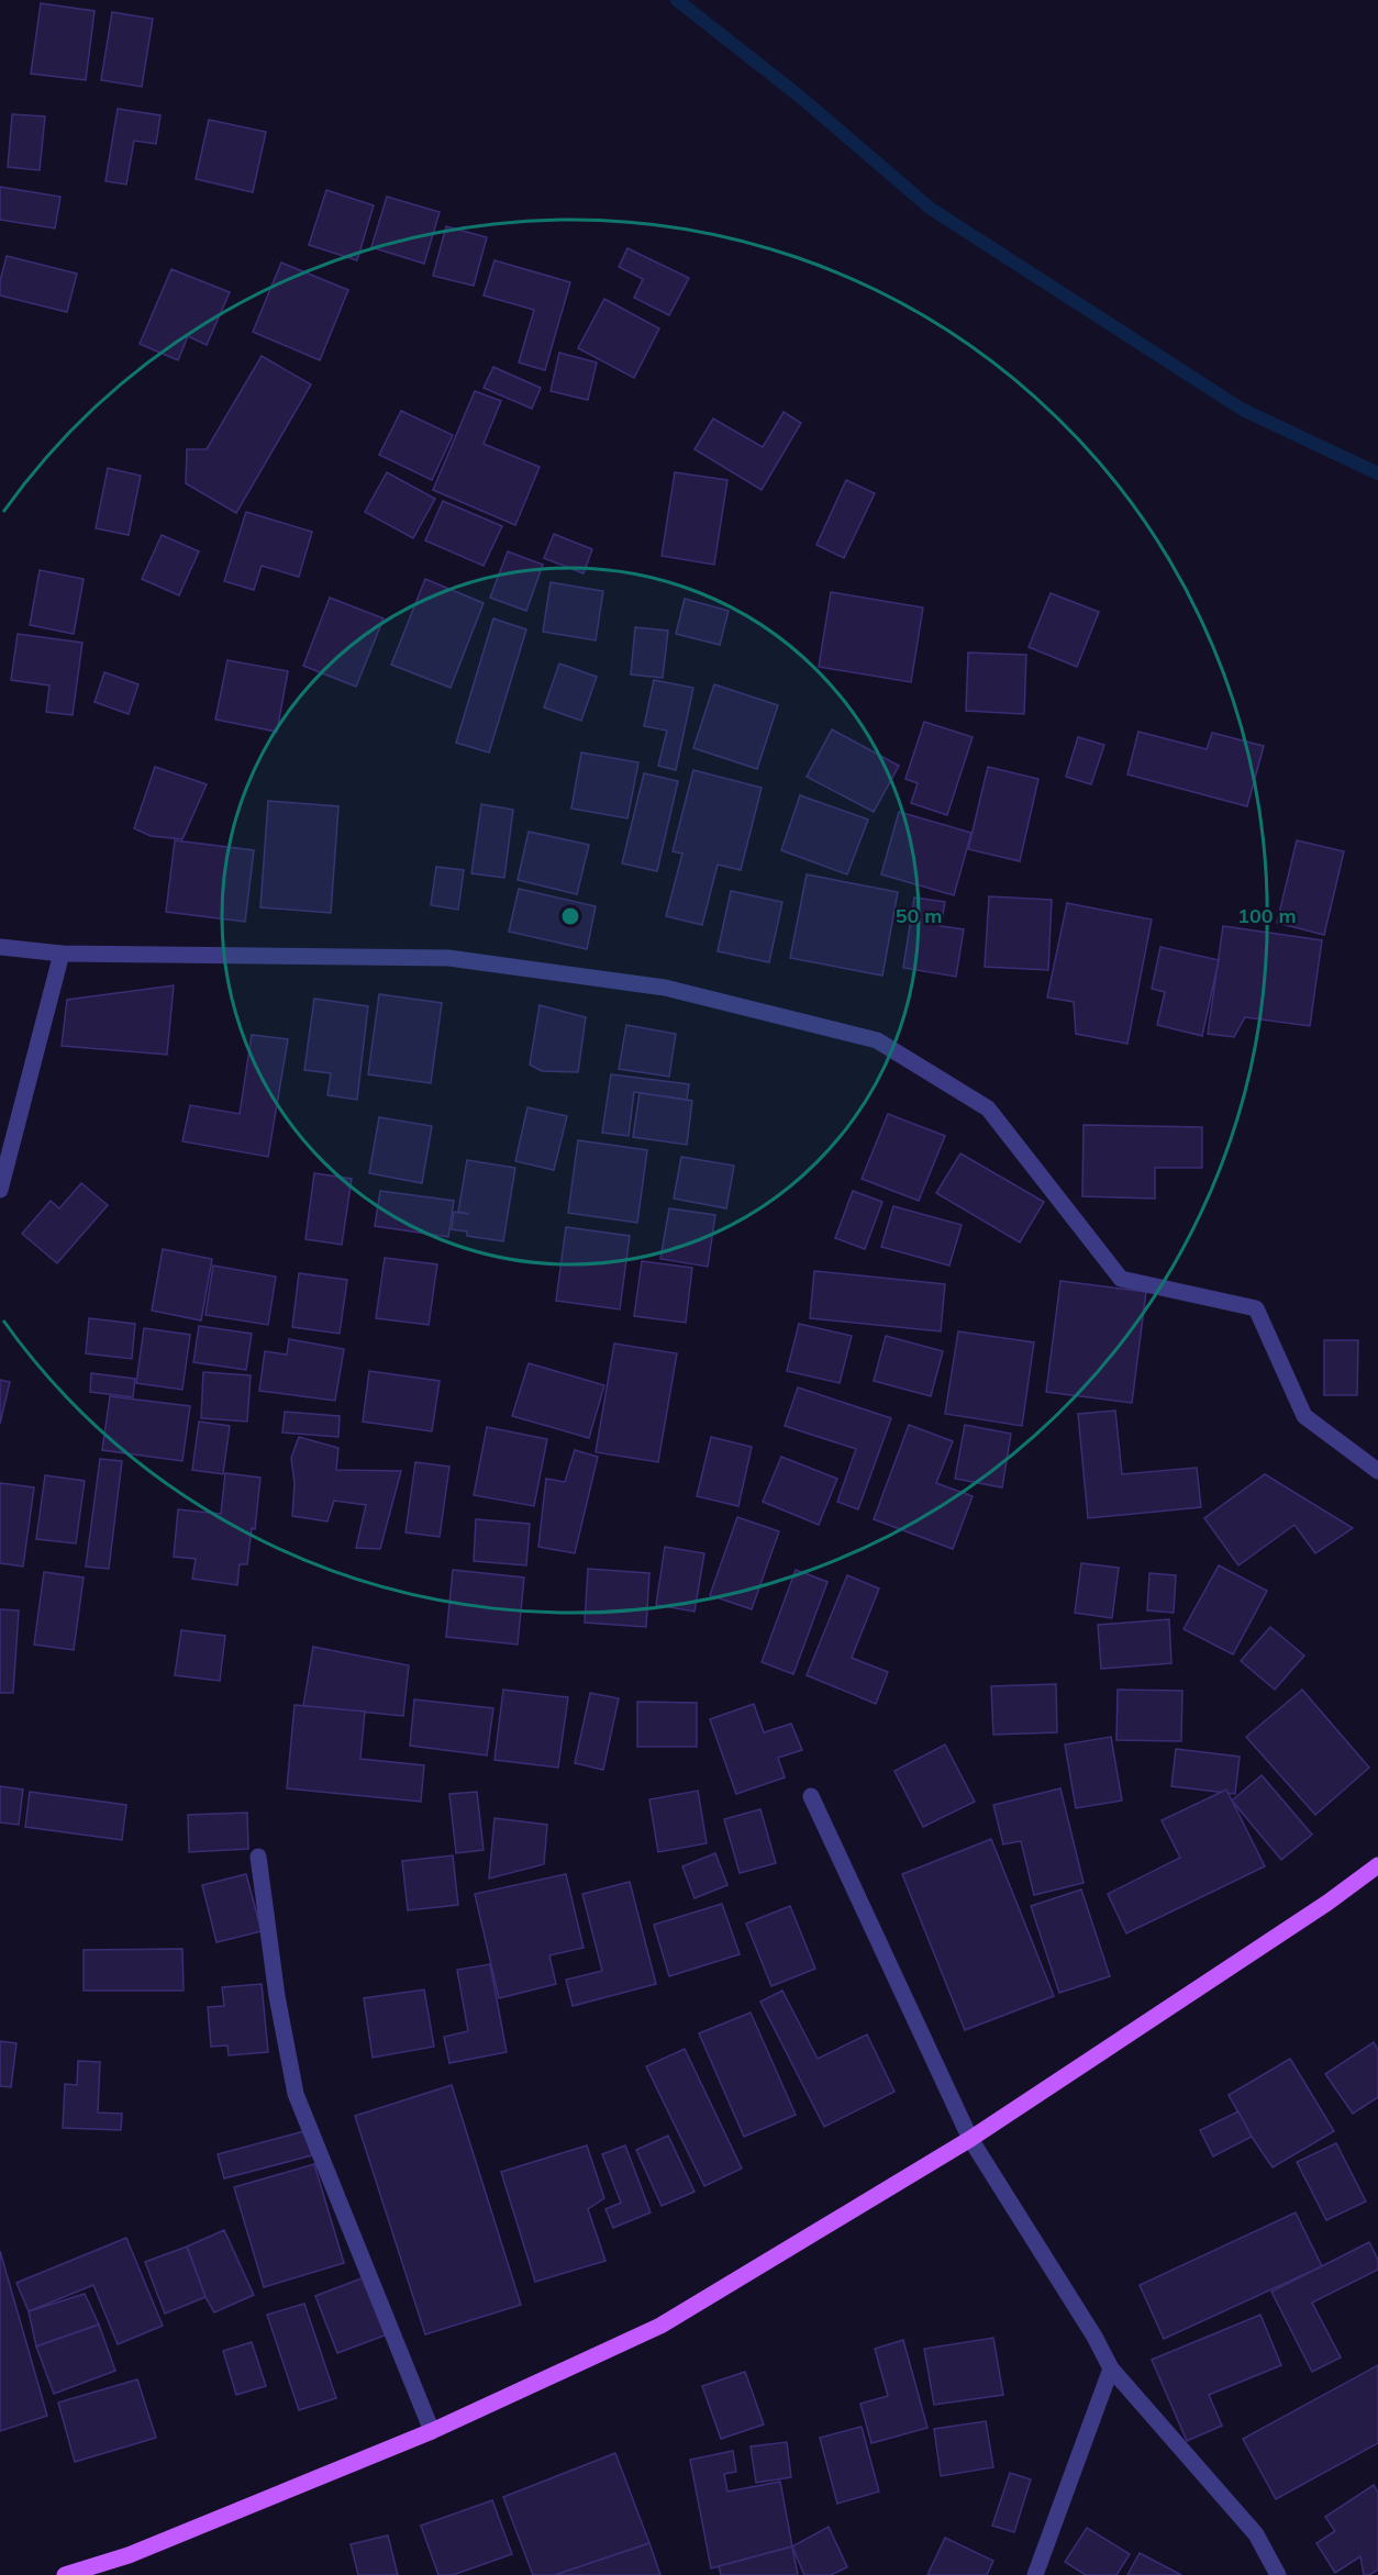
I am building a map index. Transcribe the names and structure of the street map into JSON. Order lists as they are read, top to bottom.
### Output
{
  "rings": ["50 m", "100 m"]
}
